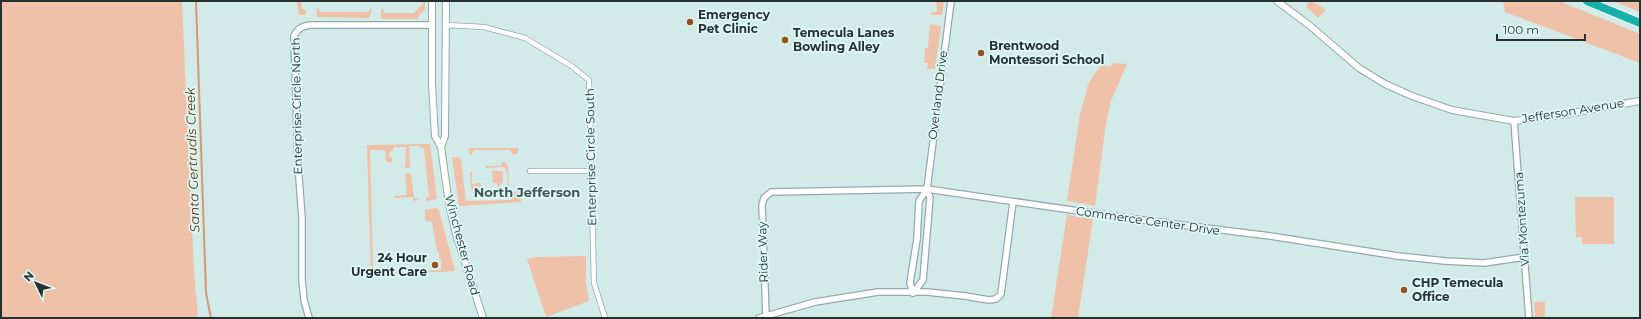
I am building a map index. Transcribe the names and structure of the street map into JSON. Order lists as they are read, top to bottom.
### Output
{
  "streets": {
    "main road": ["Jefferson Avenue", "Winchester Road"],
    "street": [
      "Overland Drive",
      "Enterprise Circle North",
      "Enterprise Circle South",
      "Via Montezuma",
      "Commerce Center Drive",
      "Rider Way"
    ]
  },
  "crossings": [
    ["Overland Drive", "Commerce Center Drive"],
    ["Enterprise Circle North", "Winchester Road"],
    ["Jefferson Avenue", "Via Montezuma"],
    ["Enterprise Circle South", "Winchester Road"],
    ["Via Montezuma", "Commerce Center Drive"],
    ["Commerce Center Drive", "Rider Way"]
  ],
  "districts": ["North Jefferson"],
  "water": ["Santa Gertrudis Creek"],
  "places": [
    "Emergency Pet Clinic",
    "Temecula Lanes Bowling Alley",
    "Brentwood Montessori School",
    "24 Hour Urgent Care",
    "CHP Temecula Office"
  ],
  "scale_bar": "100 m",
  "north": "top left"
}
